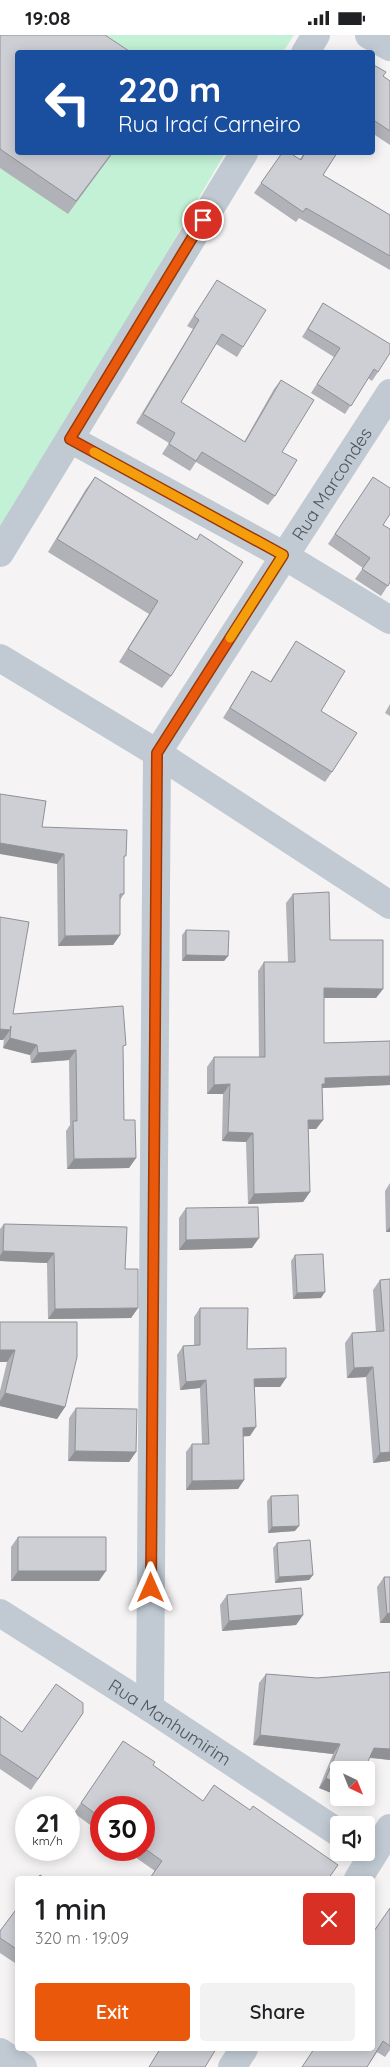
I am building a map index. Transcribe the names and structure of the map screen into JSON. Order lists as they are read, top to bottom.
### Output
{
  "streets": {
    "street": ["Rua Marcondes", "Rua Manhumirim"]
  },
  "north": "bottom right",
  "page": {
    "status": "19:08",
    "turn": ["220 m", "Rua Irací Carneiro"],
    "speed": "21 km/h",
    "limit": "30",
    "heading": ["1 min", "320 m · 19:09"],
    "buttons": ["Exit", "Share"]
  }
}
